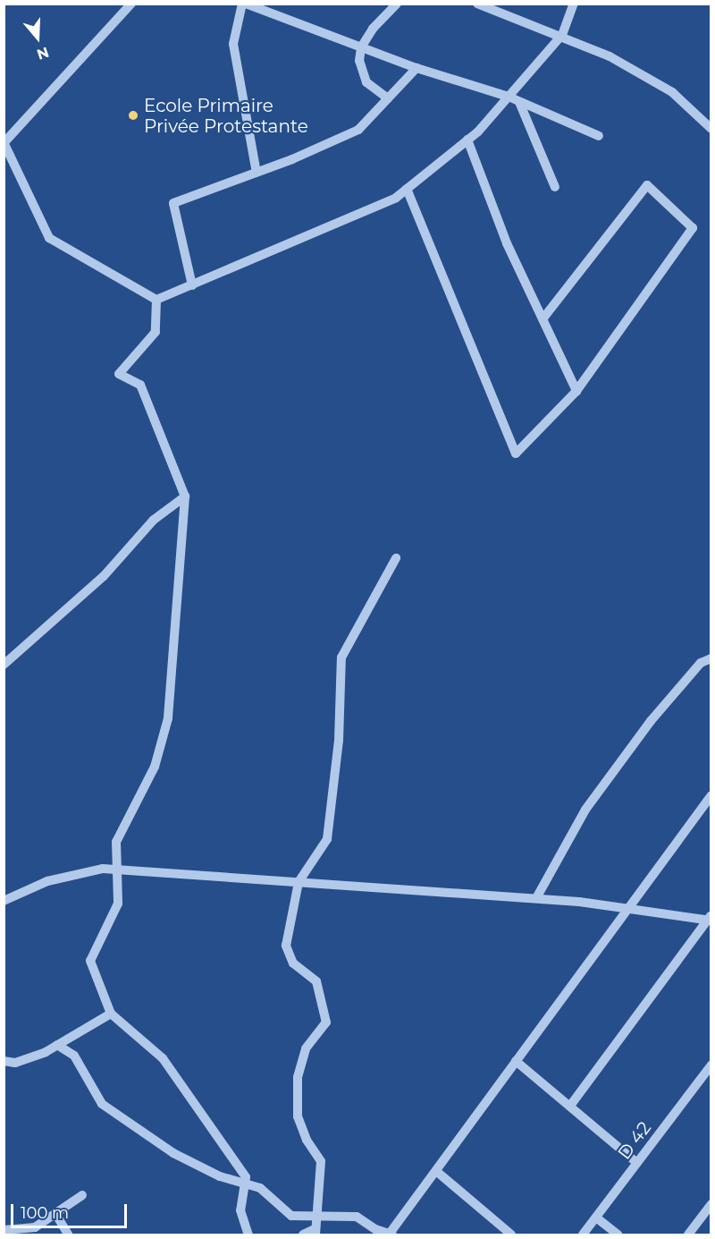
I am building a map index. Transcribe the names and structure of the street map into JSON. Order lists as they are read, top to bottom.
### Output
{
  "streets": {
    "street": ["D 42"]
  },
  "places": ["Ecole Primaire Privée Protestante"],
  "scale_bar": "100 m",
  "north": "bottom"
}
